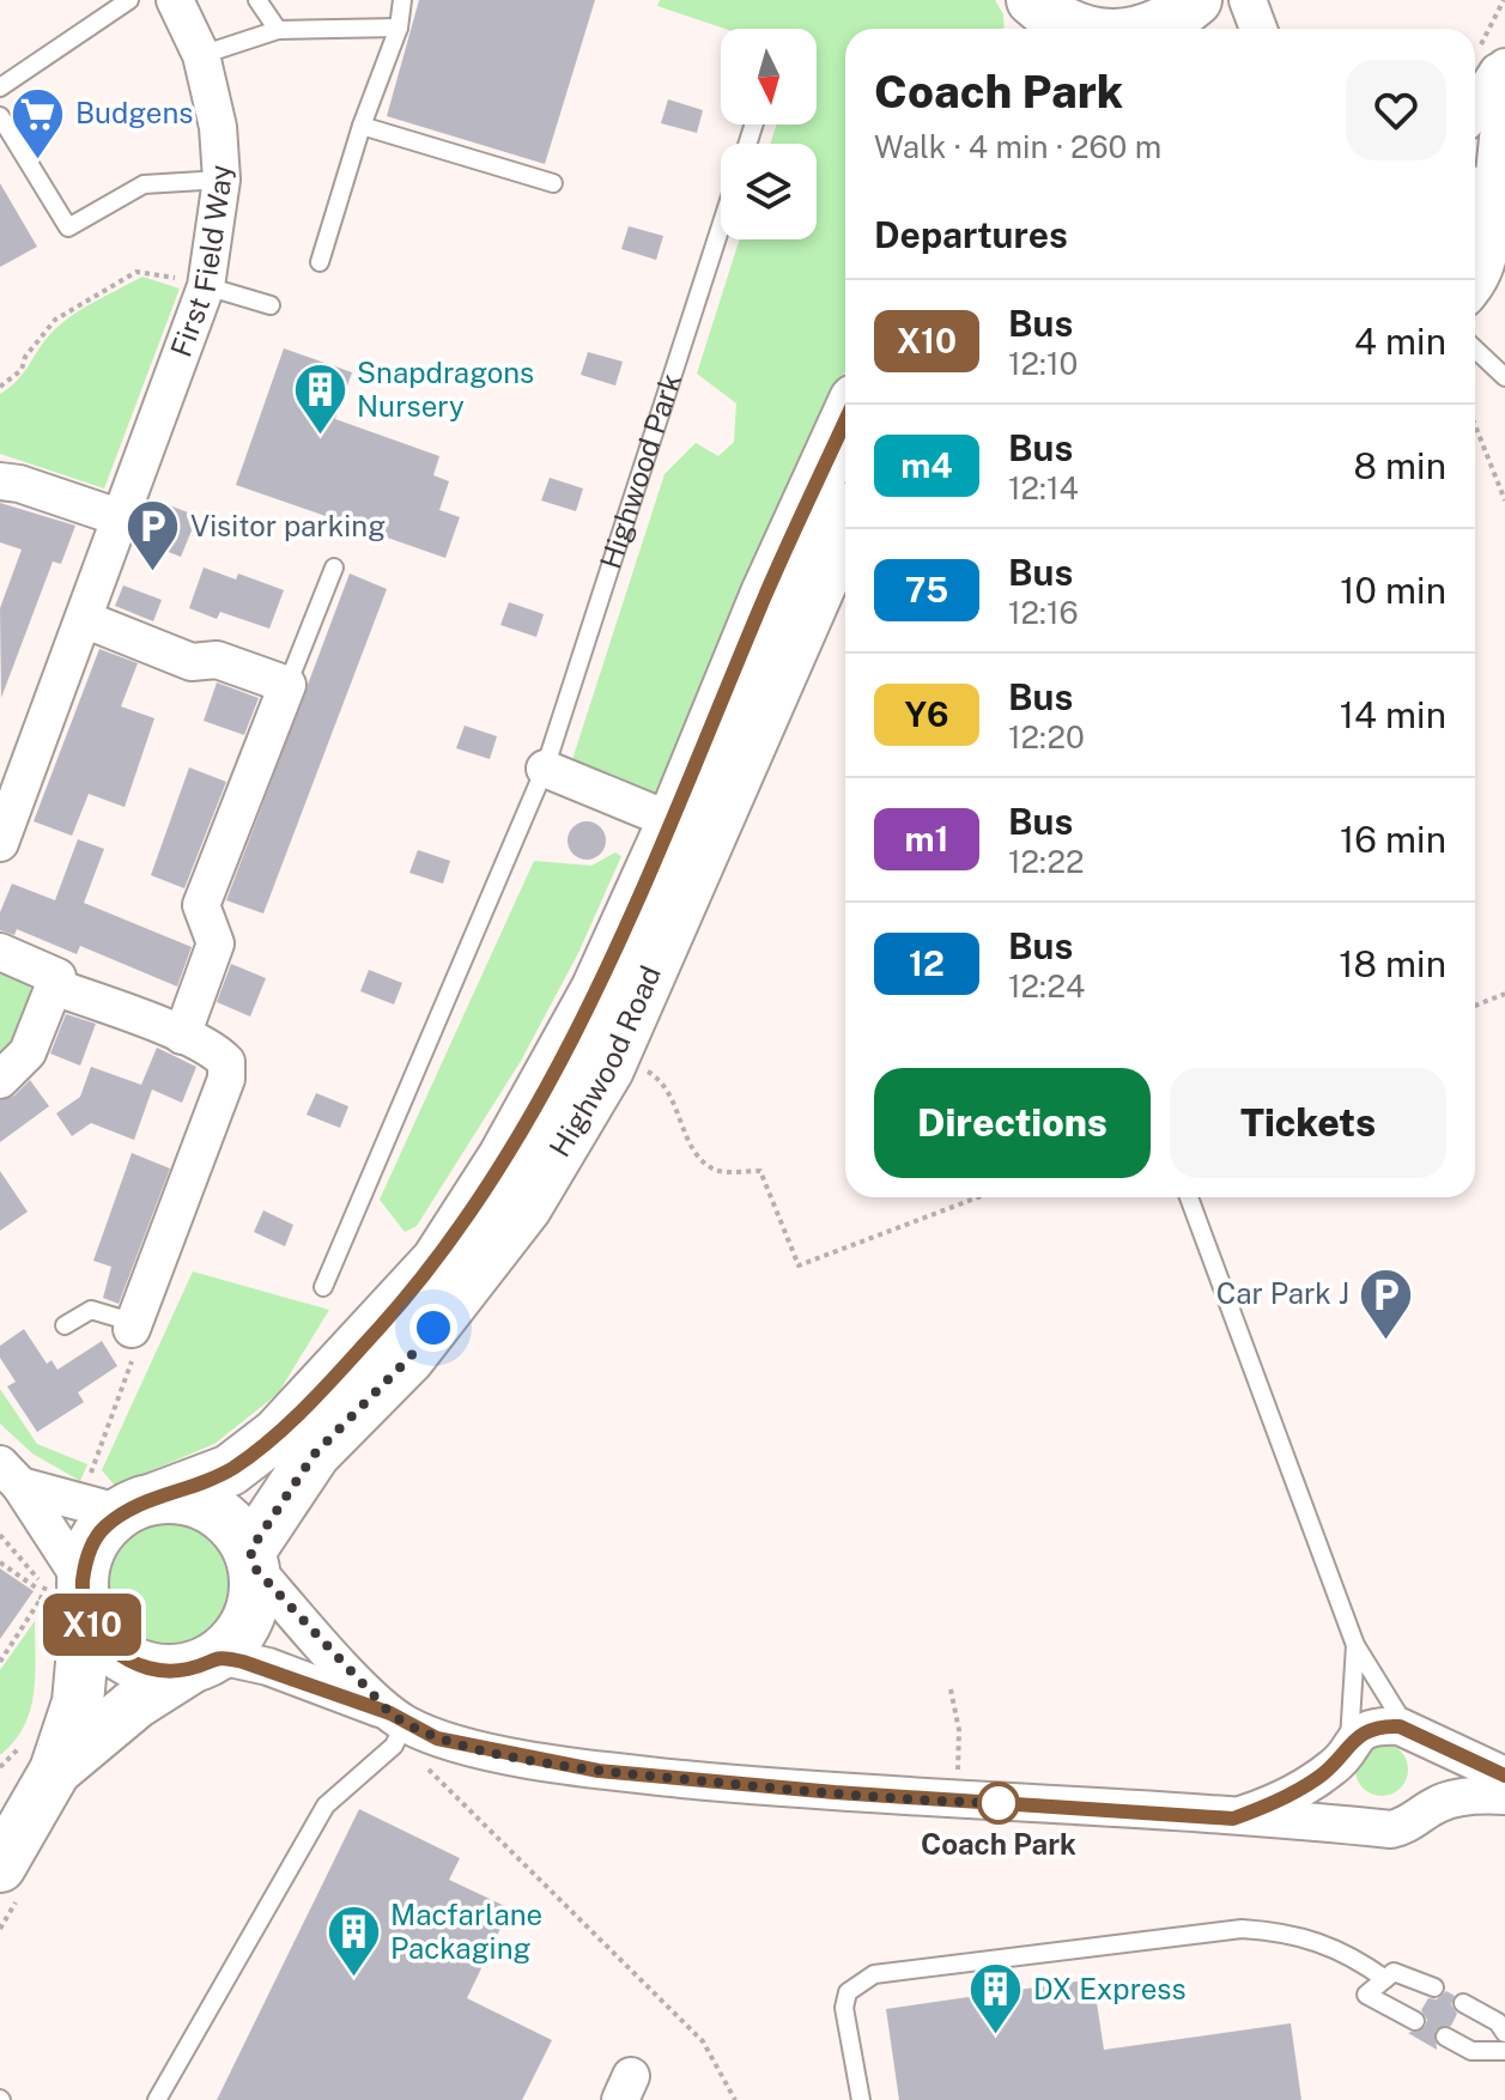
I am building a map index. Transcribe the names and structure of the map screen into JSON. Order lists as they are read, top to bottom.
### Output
{
  "streets": {
    "street": ["First Field Way", "Highwood Road"],
    "lane": ["Highwood Park"]
  },
  "places": {
    "supermarket": ["Budgens"],
    "building": ["Snapdragons Nursery", "Macfarlane Packaging", "DX Express"],
    "parking": ["Visitor parking", "Car Park J"],
    "other": ["Coach Park"]
  },
  "lines": ["bus line X10"],
  "north": "bottom",
  "page": {
    "on_map": "X10",
    "heading": [
      ["Coach Park", "Walk · 4 min · 260 m"],
      "Departures"
    ],
    "list": [
      {
        "mark": "X10",
        "name": "Bus",
        "note": "12:10",
        "value": "4 min"
      },
      {
        "mark": "m4",
        "name": "Bus",
        "note": "12:14",
        "value": "8 min"
      },
      {
        "mark": "75",
        "name": "Bus",
        "note": "12:16",
        "value": "10 min"
      },
      {
        "mark": "Y6",
        "name": "Bus",
        "note": "12:20",
        "value": "14 min"
      },
      {
        "mark": "m1",
        "name": "Bus",
        "note": "12:22",
        "value": "16 min"
      },
      {
        "mark": "12",
        "name": "Bus",
        "note": "12:24",
        "value": "18 min"
      }
    ],
    "buttons": ["Directions", "Tickets"]
  }
}
